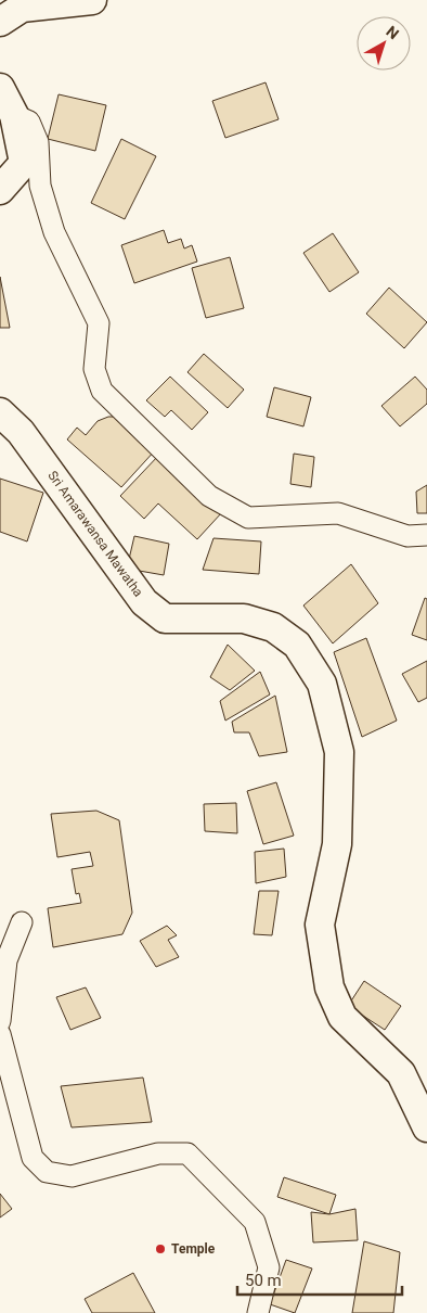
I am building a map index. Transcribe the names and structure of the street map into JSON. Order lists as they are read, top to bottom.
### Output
{
  "streets": {
    "street": ["Sri Amarawansa Mawatha"]
  },
  "places": ["Temple"],
  "scale_bar": "50 m",
  "north": "top right"
}
